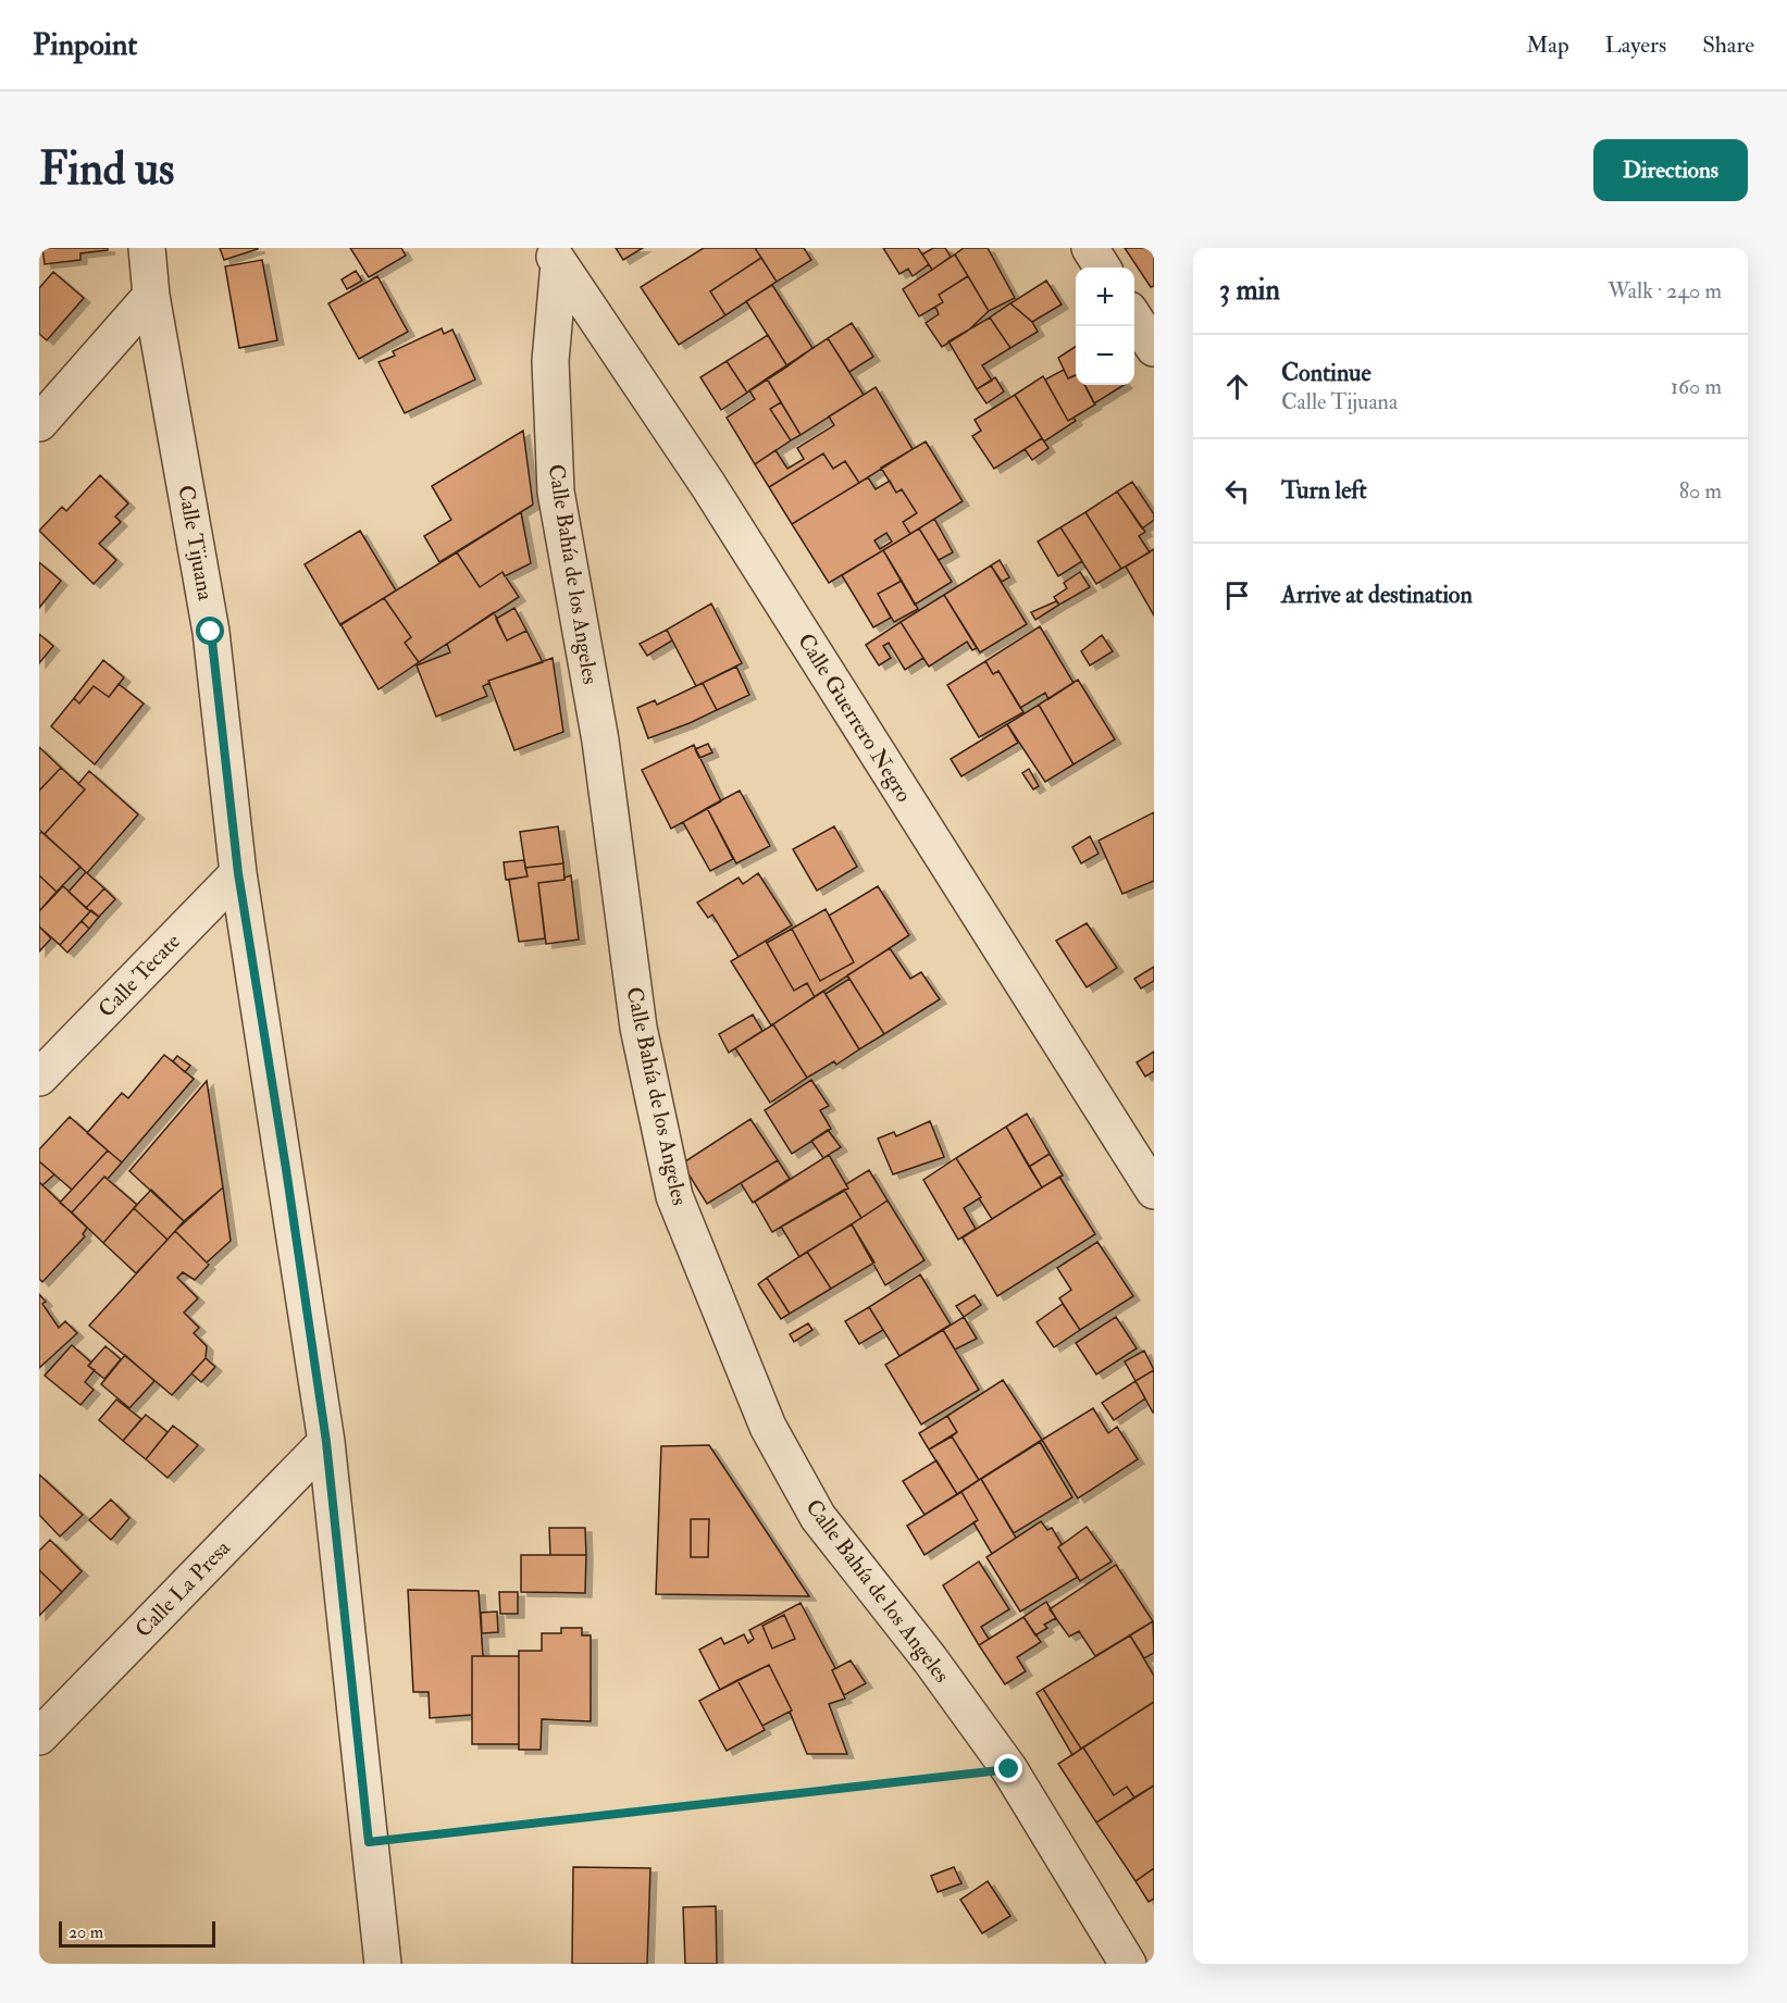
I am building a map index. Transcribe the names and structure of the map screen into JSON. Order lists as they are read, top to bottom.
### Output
{
  "streets": {
    "street": [
      "Calle Tijuana",
      "Calle Bahía de los Angeles",
      "Calle Guerrero Negro",
      "Calle Tecate",
      "Calle La Presa"
    ]
  },
  "crossings": [
    ["Calle Tijuana", "Calle Tecate"],
    ["Calle Tijuana", "Calle La Presa"],
    ["Calle Bahía de los Angeles", "Calle Guerrero Negro"]
  ],
  "scale_bar": "20 m",
  "page": {
    "header": "Pinpoint",
    "nav": ["Map", "Layers", "Share"],
    "buttons": "Directions",
    "title": "Find us",
    "heading": ["3 min", "Walk · 240 m"],
    "map_buttons": ["+", "−"],
    "list": [
      ["Continue", "Calle Tijuana", "160 m"],
      ["Turn left", "80 m"],
      "Arrive at destination"
    ],
    "scale": "20 m"
  }
}
